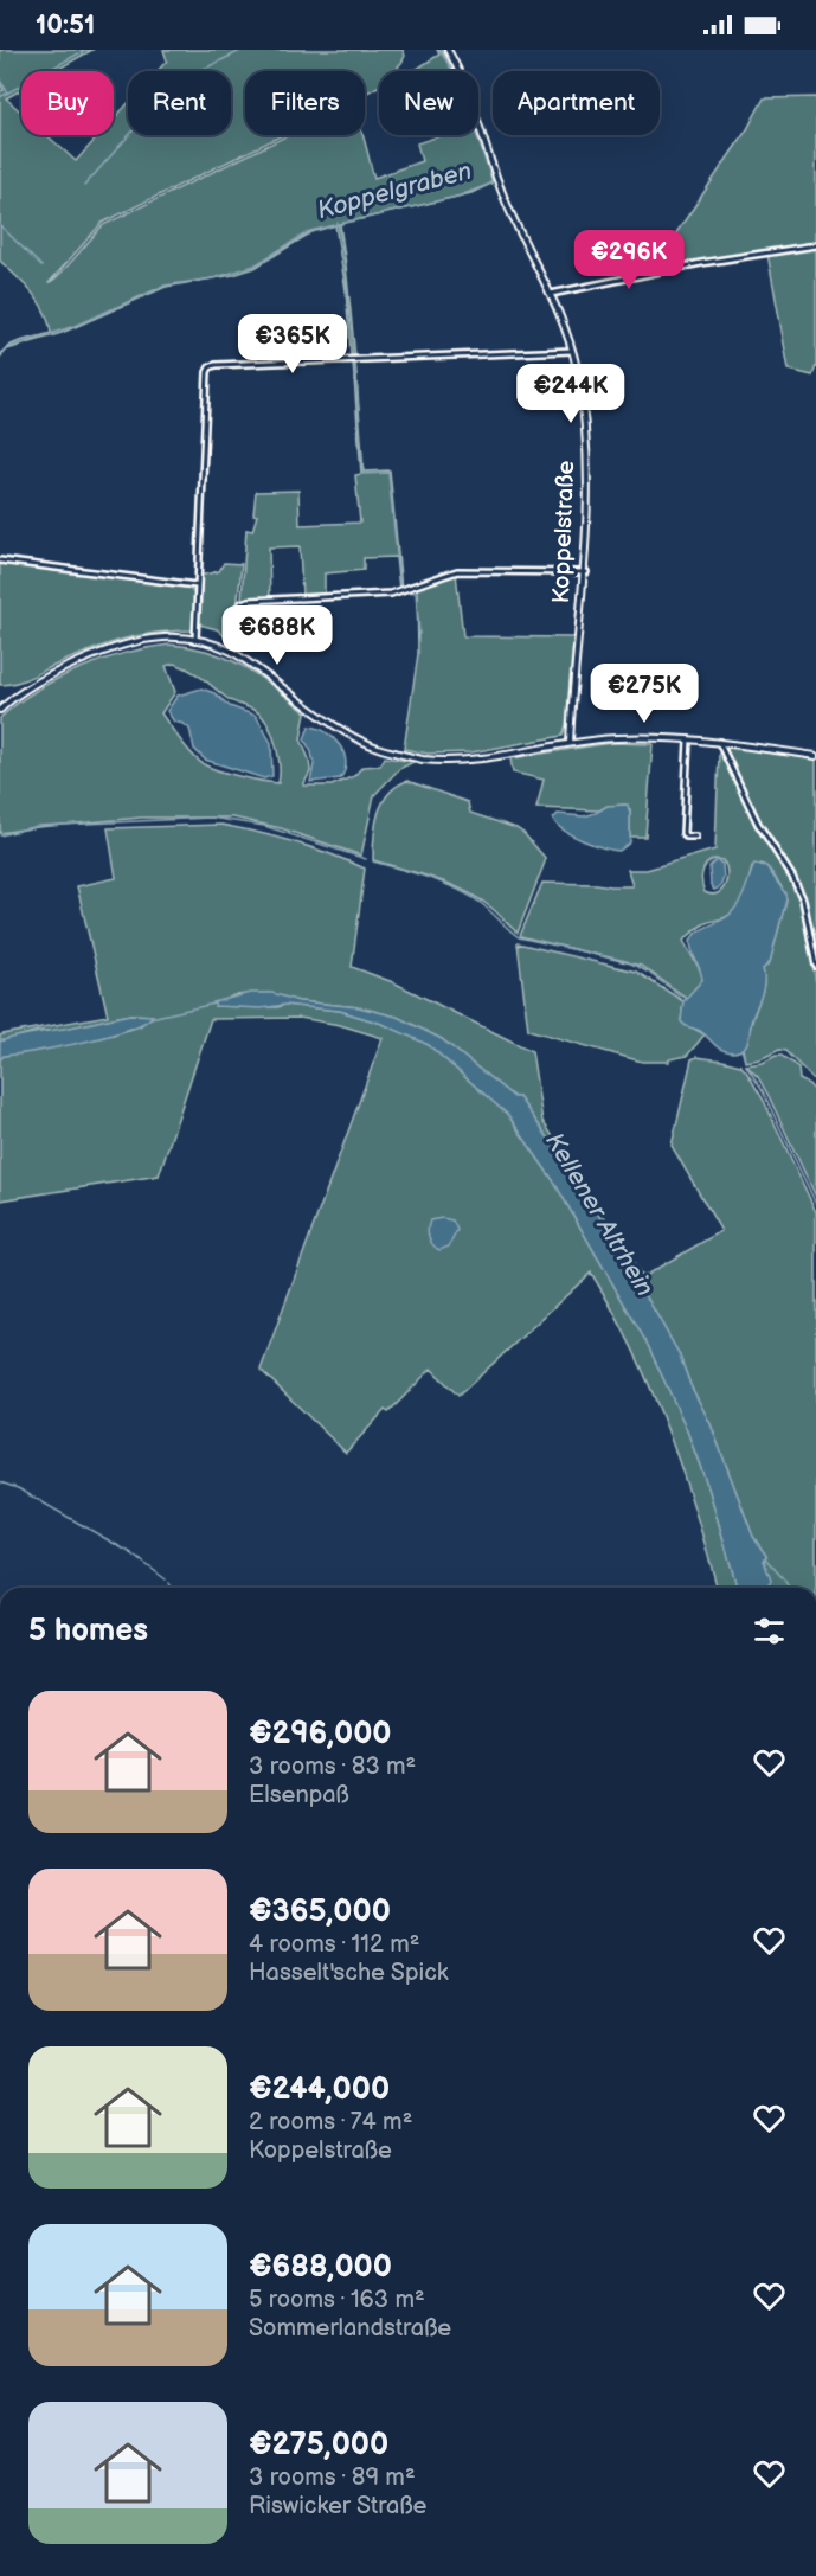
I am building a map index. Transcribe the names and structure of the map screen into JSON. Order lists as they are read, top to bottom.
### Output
{
  "streets": {
    "street": ["Koppelstraße"]
  },
  "water": ["Koppelgraben", "Kellener Altrhein"],
  "page": {
    "status": "10:51",
    "chip": [
      "Buy",
      "Rent",
      "Filters",
      "New",
      "Apartment"
    ],
    "price": [
      "€296K",
      "€365K",
      "€244K",
      "€688K",
      "€275K"
    ],
    "heading": "5 homes",
    "list": [
      {
        "name": "€296,000",
        "note": "3 rooms · 83 m² · Elsenpaß"
      },
      {
        "name": "€365,000",
        "note": "4 rooms · 112 m² · Hasselt'sche Spick"
      },
      {
        "name": "€244,000",
        "note": "2 rooms · 74 m² · Koppelstraße"
      },
      {
        "name": "€688,000",
        "note": "5 rooms · 163 m² · Sommerlandstraße"
      },
      {
        "name": "€275,000",
        "note": "3 rooms · 89 m² · Riswicker Straße"
      }
    ]
  }
}
